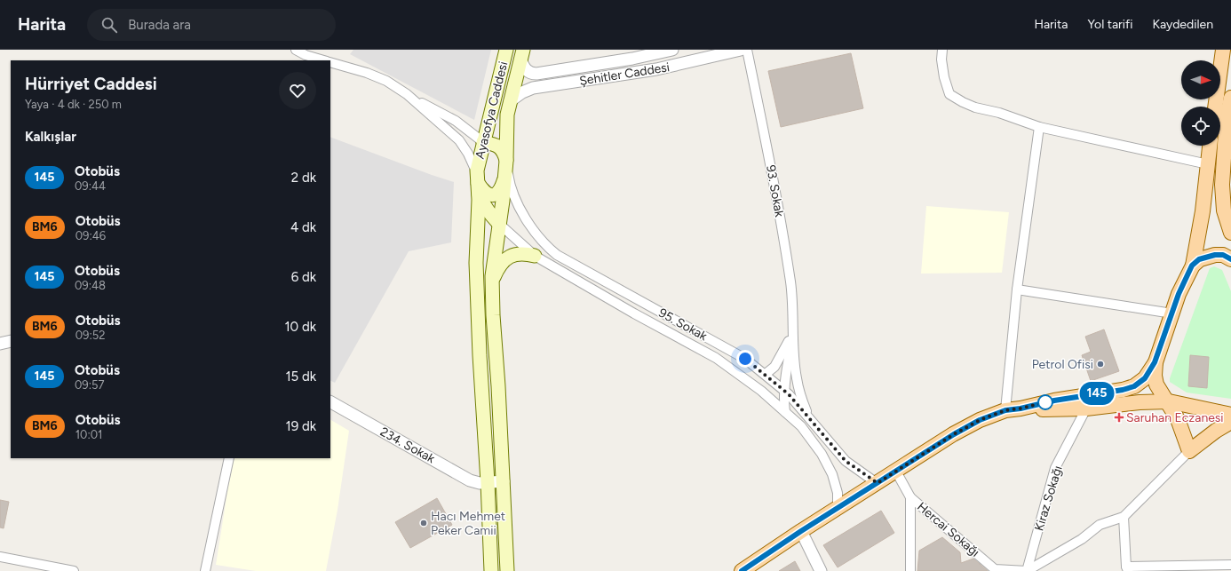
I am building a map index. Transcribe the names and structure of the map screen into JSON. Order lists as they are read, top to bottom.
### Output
{
  "streets": {
    "main road": ["Ayasofya Caddesi"],
    "street": [
      "Şehitler Caddesi",
      "93. Sokak",
      "95. Sokak",
      "234. Sokak",
      "Kiraz Sokağı",
      "Hercai Sokağı"
    ]
  },
  "crossings": [
    ["Ayasofya Caddesi", "234. Sokak"],
    ["Kiraz Sokağı", "Hercai Sokağı"]
  ],
  "places": {
    "other": ["Petrol Ofisi", "Hacı Mehmet Peker Camii"],
    "health": ["Saruhan Eczanesi"]
  },
  "lines": ["bus line 145"],
  "north": "right",
  "page": {
    "header": "Harita",
    "search": "Burada ara",
    "nav": ["Harita", "Yol tarifi", "Kaydedilen"],
    "on_map": "145",
    "heading": [
      ["Hürriyet Caddesi", "Yaya · 4 dk · 250 m"],
      "Kalkışlar"
    ],
    "list": [
      {
        "mark": "145",
        "name": "Otobüs",
        "note": "09:44",
        "value": "2 dk"
      },
      {
        "mark": "BM6",
        "name": "Otobüs",
        "note": "09:46",
        "value": "4 dk"
      },
      {
        "mark": "145",
        "name": "Otobüs",
        "note": "09:48",
        "value": "6 dk"
      },
      {
        "mark": "BM6",
        "name": "Otobüs",
        "note": "09:52",
        "value": "10 dk"
      },
      {
        "mark": "145",
        "name": "Otobüs",
        "note": "09:57",
        "value": "15 dk"
      },
      {
        "mark": "BM6",
        "name": "Otobüs",
        "note": "10:01",
        "value": "19 dk"
      }
    ]
  }
}
